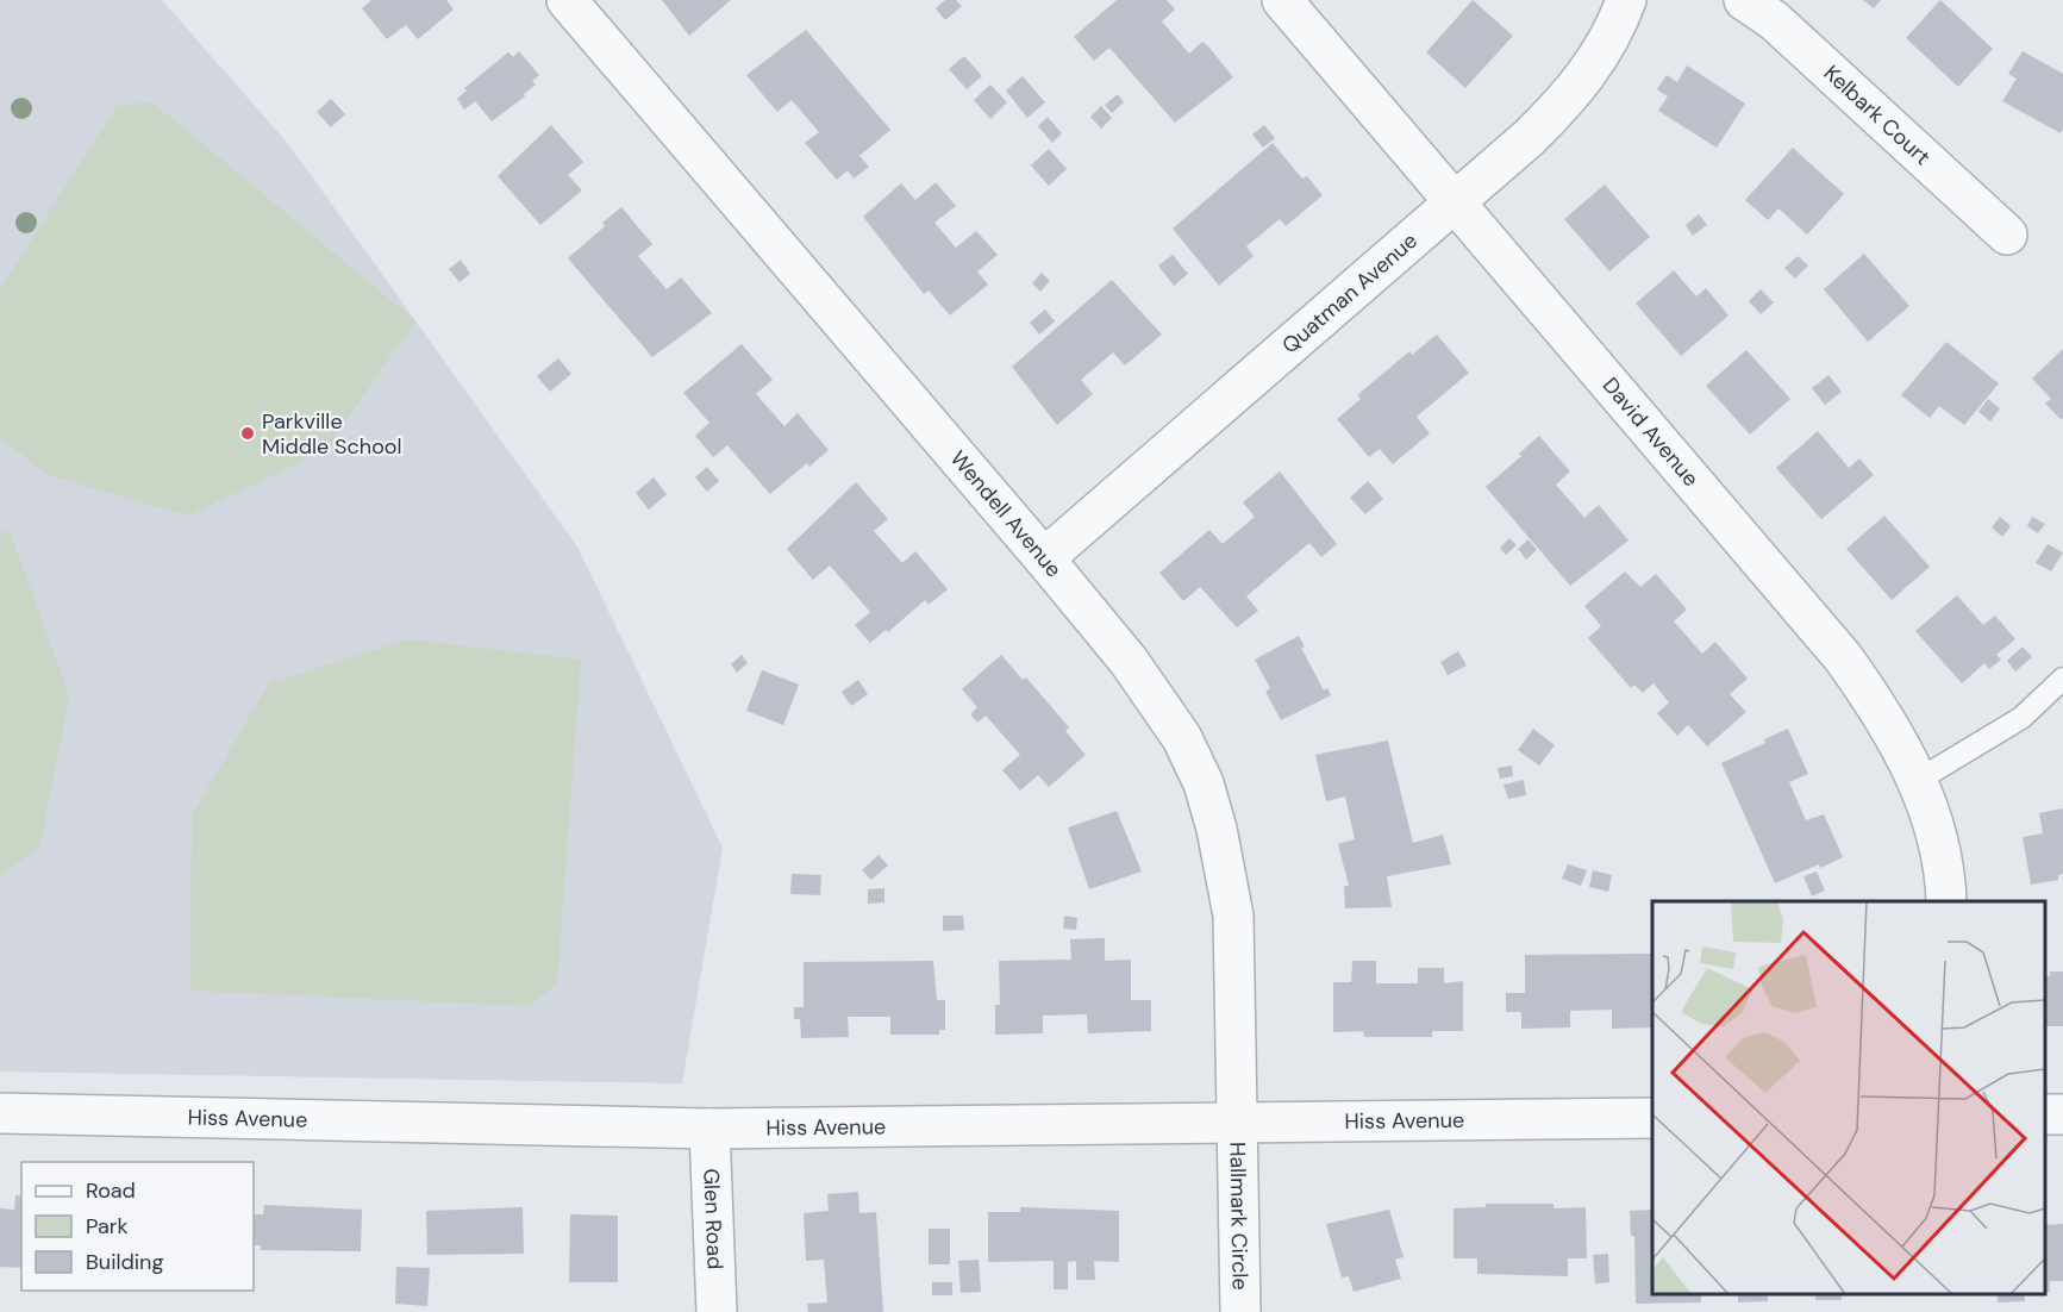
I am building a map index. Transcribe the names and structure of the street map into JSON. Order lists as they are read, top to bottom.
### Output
{
  "streets": {
    "street": [
      "Kelbark Court",
      "Quatman Avenue",
      "David Avenue",
      "Wendell Avenue",
      "Hiss Avenue",
      "Hallmark Circle",
      "Glen Road"
    ]
  },
  "crossings": [
    ["Quatman Avenue", "David Avenue"],
    ["Quatman Avenue", "Wendell Avenue"],
    ["Wendell Avenue", "Hiss Avenue"],
    ["Wendell Avenue", "Hallmark Circle"],
    ["Hiss Avenue", "Hallmark Circle"],
    ["Hiss Avenue", "Glen Road"]
  ],
  "places": ["Parkville Middle School"],
  "legend": ["Road", "Park", "Building"]
}
